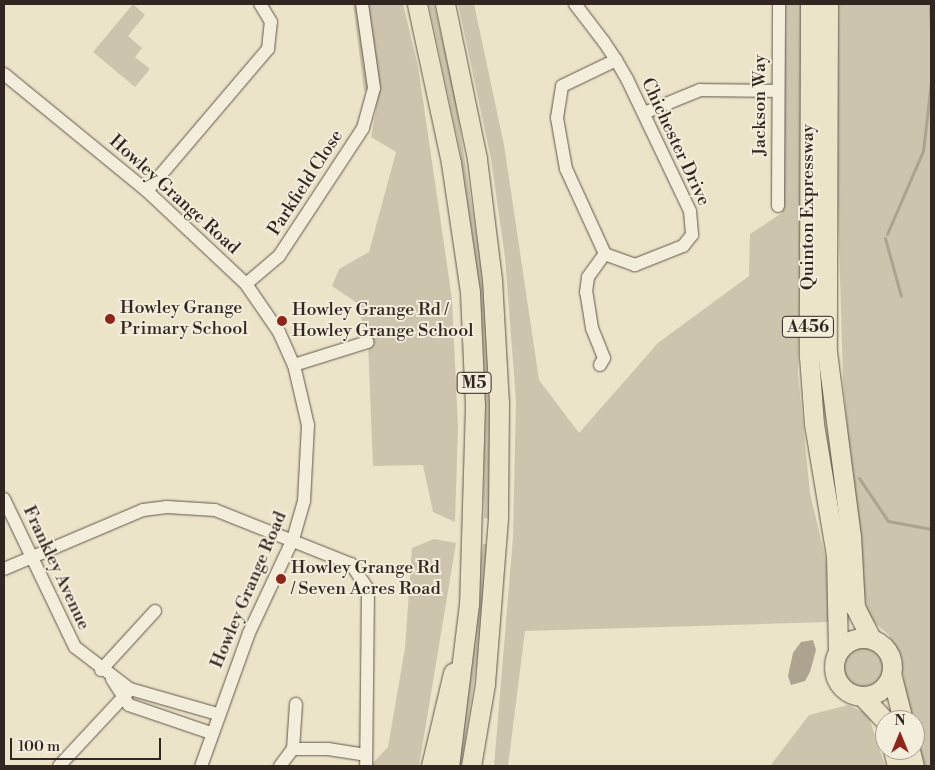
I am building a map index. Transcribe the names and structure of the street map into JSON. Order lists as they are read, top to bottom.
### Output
{
  "streets": {
    "highway": ["Quinton Expressway", "A456", "M5"],
    "street": [
      "Jackson Way",
      "Chichester Drive",
      "Parkfield Close",
      "Howley Grange Road",
      "Frankley Avenue"
    ]
  },
  "crossings": [
    ["Parkfield Close", "Howley Grange Road"],
    ["Howley Grange Road", "Frankley Avenue"]
  ],
  "places": ["Howley Grange Primary School", "Howley Grange Rd / Howley Grange School", "Howley Grange Rd / Seven Acres Road"],
  "scale_bar": "100 m",
  "north": "top"
}
